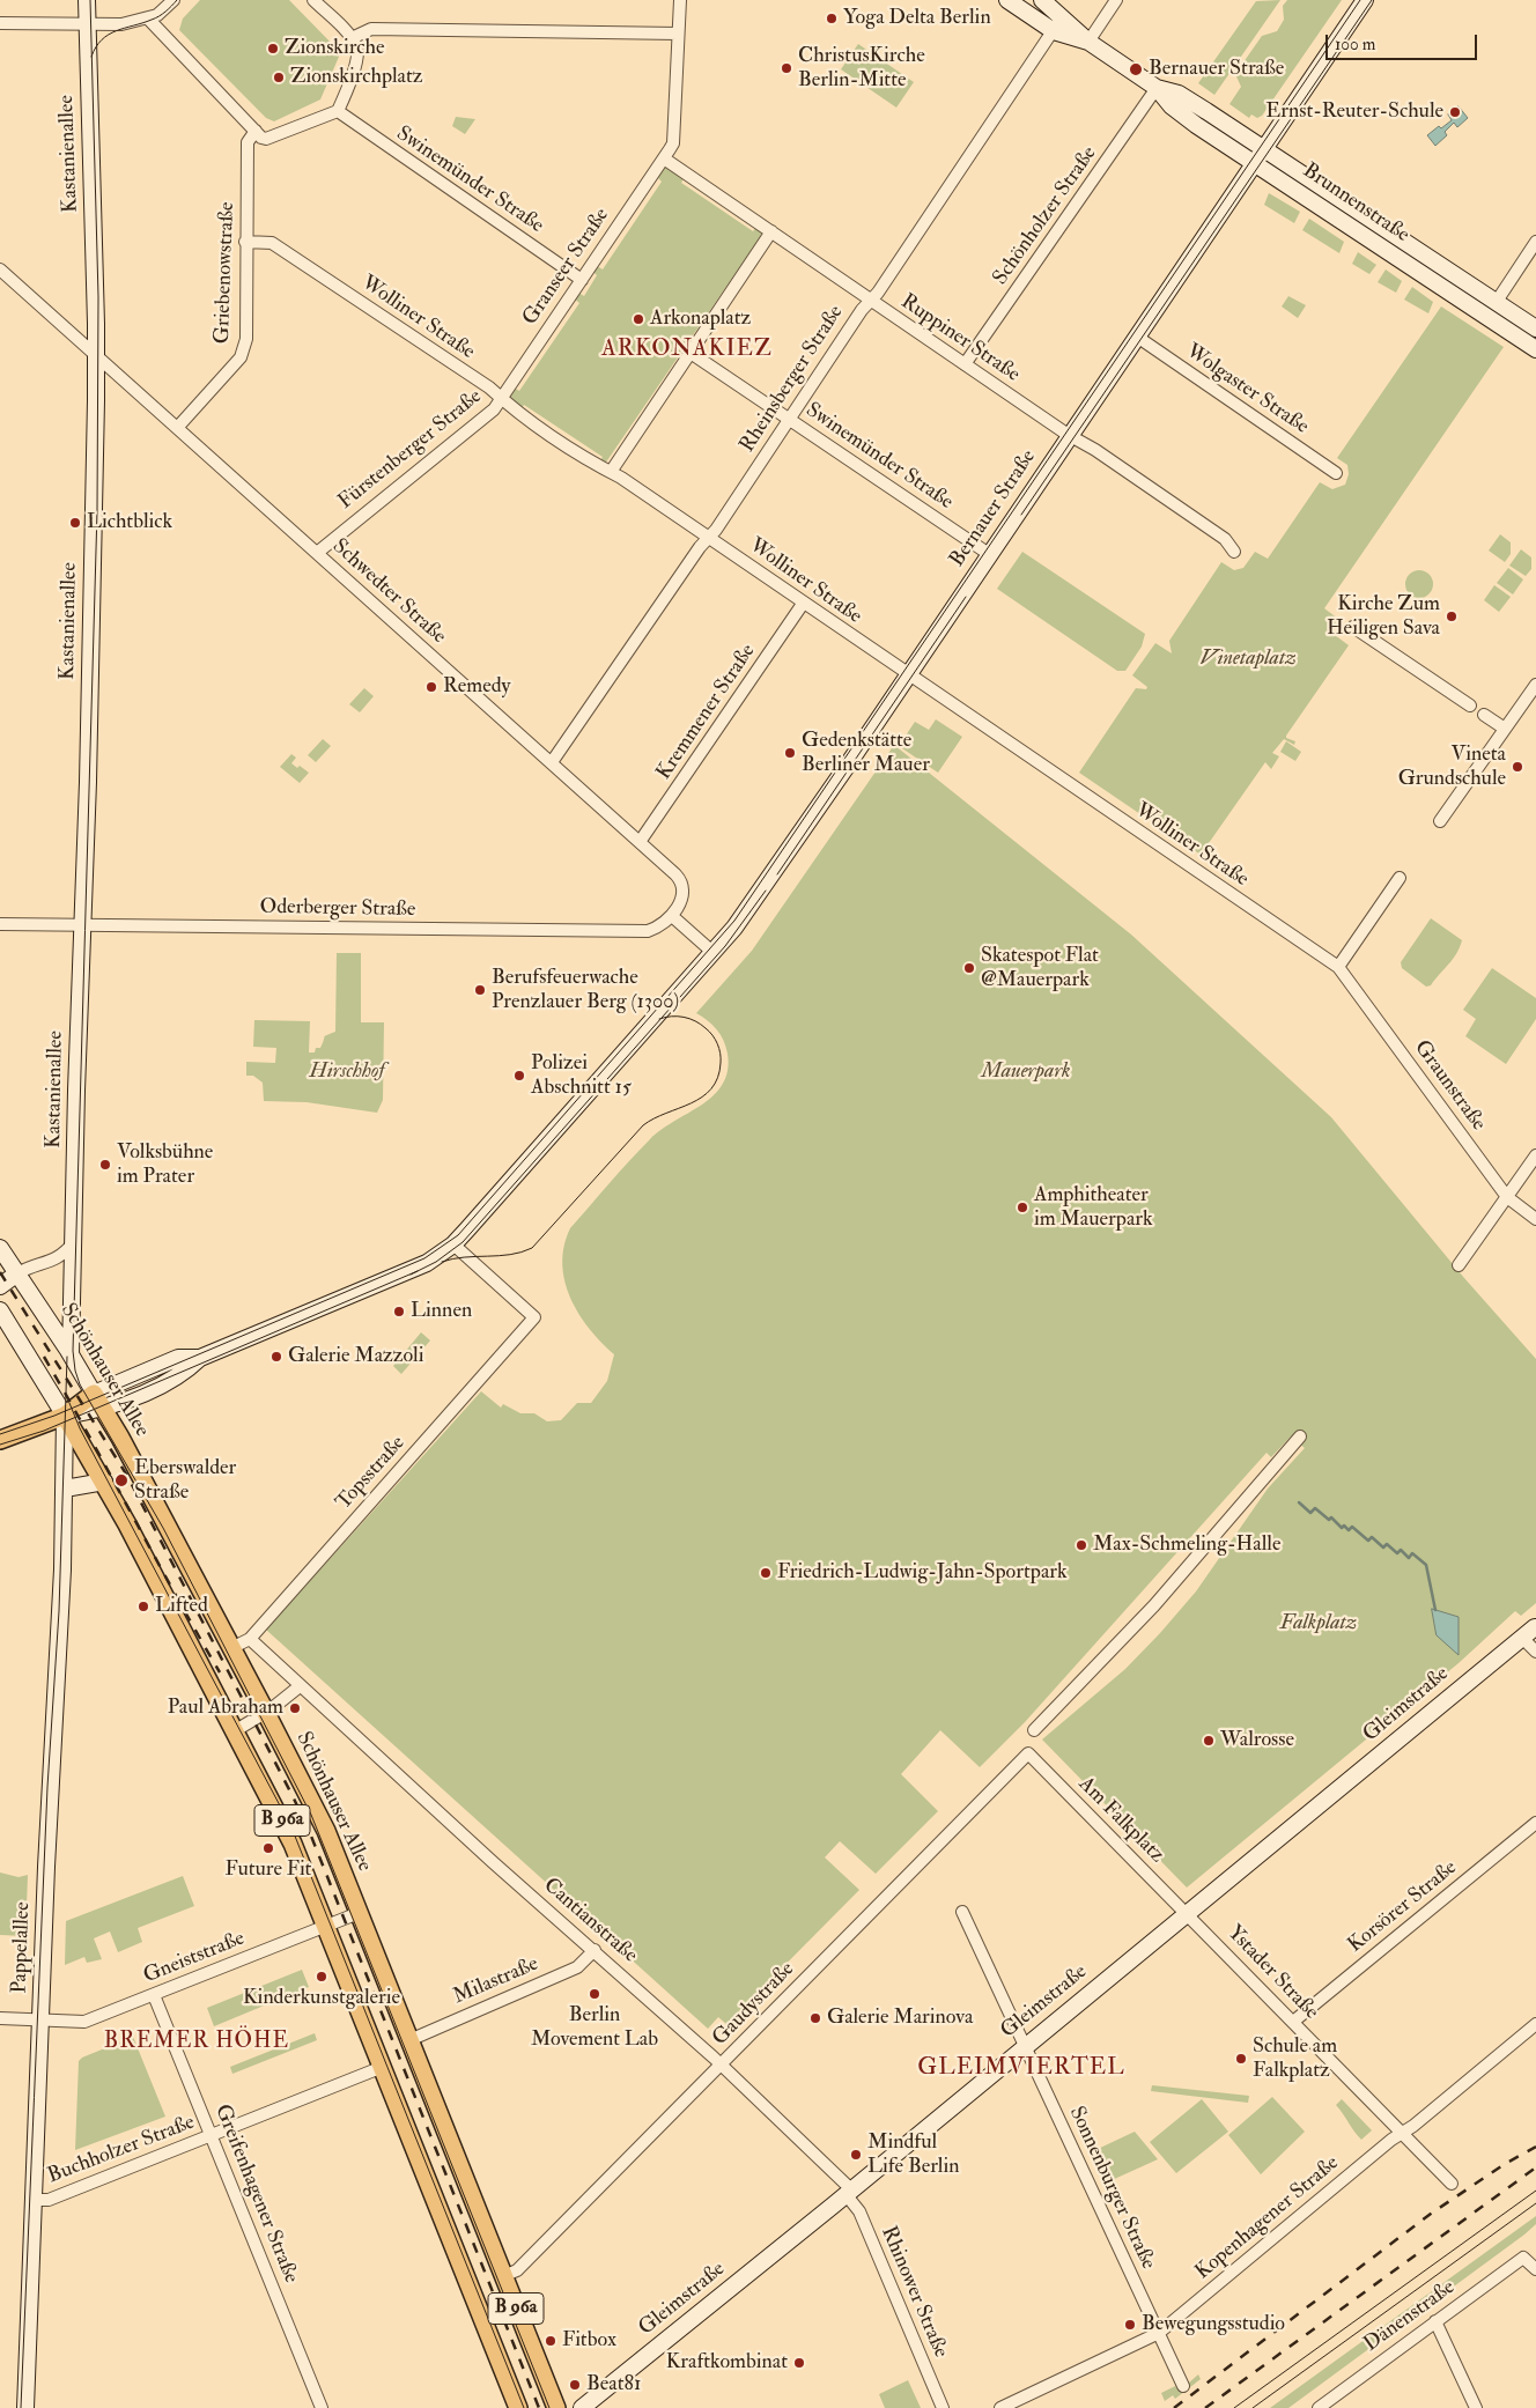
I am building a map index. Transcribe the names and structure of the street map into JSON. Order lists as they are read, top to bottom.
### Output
{
  "streets": {
    "main road": ["Schönhauser Allee", "B 96a"],
    "street": [
      "Kastanienallee",
      "Swinemünder Straße",
      "Brunnenstraße",
      "Schönholzer Straße",
      "Granseer Straße",
      "Griebenowstraße",
      "Wolliner Straße",
      "Ruppiner Straße",
      "Rheinsberger Straße",
      "Wolgaster Straße",
      "Fürstenberger Straße",
      "Bernauer Straße",
      "Schwedter Straße",
      "Kremmener Straße",
      "Oderberger Straße",
      "Graunstraße",
      "Topsstraße",
      "Gleimstraße",
      "Am Falkplatz",
      "Korsörer Straße",
      "Cantianstraße",
      "Pappelallee",
      "Gneiststraße",
      "Ystader Straße",
      "Milastraße",
      "Gaudystraße",
      "Buchholzer Straße",
      "Sonnenburger Straße",
      "Greifenhagener Straße",
      "Kopenhagener Straße",
      "Rhinower Straße",
      "Dänenstraße"
    ]
  },
  "crossings": [
    ["Kastanienallee", "Schwedter Straße"],
    ["Kastanienallee", "Oderberger Straße"],
    ["Kastanienallee", "Schönhauser Allee"],
    ["Swinemünder Straße", "Granseer Straße"],
    ["Swinemünder Straße", "Rheinsberger Straße"],
    ["Swinemünder Straße", "Bernauer Straße"],
    ["Brunnenstraße", "Schönholzer Straße"],
    ["Brunnenstraße", "Rheinsberger Straße"],
    ["Brunnenstraße", "Bernauer Straße"],
    ["Schönholzer Straße", "Ruppiner Straße"],
    ["Granseer Straße", "Wolliner Straße"],
    ["Granseer Straße", "Ruppiner Straße"],
    ["Granseer Straße", "Fürstenberger Straße"],
    ["Griebenowstraße", "Wolliner Straße"],
    ["Griebenowstraße", "Schwedter Straße"],
    ["Wolliner Straße", "Rheinsberger Straße"],
    ["Wolliner Straße", "Fürstenberger Straße"],
    ["Wolliner Straße", "Bernauer Straße"],
    ["Wolliner Straße", "Kremmener Straße"],
    ["Wolliner Straße", "Graunstraße"],
    ["Ruppiner Straße", "Rheinsberger Straße"],
    ["Ruppiner Straße", "Bernauer Straße"],
    ["Rheinsberger Straße", "Schwedter Straße"],
    ["Wolgaster Straße", "Bernauer Straße"],
    ["Fürstenberger Straße", "Schwedter Straße"],
    ["Schwedter Straße", "Kremmener Straße"],
    ["Schwedter Straße", "Oderberger Straße"],
    ["Schönhauser Allee", "Topsstraße"],
    ["Schönhauser Allee", "Gneiststraße"],
    ["Schönhauser Allee", "Milastraße"],
    ["Schönhauser Allee", "Gaudystraße"],
    ["Topsstraße", "Cantianstraße"],
    ["Gleimstraße", "Am Falkplatz"],
    ["Gleimstraße", "Cantianstraße"],
    ["Gleimstraße", "Ystader Straße"],
    ["Gleimstraße", "Sonnenburger Straße"],
    ["Gleimstraße", "Rhinower Straße"],
    ["B 96a", "Pappelallee"],
    ["B 96a", "Gneiststraße"],
    ["B 96a", "Buchholzer Straße"],
    ["Am Falkplatz", "Ystader Straße"],
    ["Am Falkplatz", "Gaudystraße"],
    ["Korsörer Straße", "Ystader Straße"],
    ["Cantianstraße", "Milastraße"],
    ["Cantianstraße", "Gaudystraße"],
    ["Cantianstraße", "Rhinower Straße"],
    ["Pappelallee", "Gneiststraße"],
    ["Pappelallee", "Buchholzer Straße"],
    ["Gneiststraße", "Greifenhagener Straße"],
    ["Ystader Straße", "Kopenhagener Straße"],
    ["Buchholzer Straße", "Greifenhagener Straße"],
    ["Sonnenburger Straße", "Kopenhagener Straße"]
  ],
  "districts": ["ARKONAKIEZ", "BREMER HÖHE", "GLEIMVIERTEL"],
  "parks": [
    "Vinetaplatz",
    "Hirschhof",
    "Mauerpark",
    "Falkplatz"
  ],
  "places": [
    "Yoga Delta Berlin",
    "Zionskirche",
    "ChristusKirche Berlin-Mitte",
    "Bernauer Straße",
    "Zionskirchplatz",
    "Ernst-Reuter-Schule",
    "Arkonaplatz",
    "Lichtblick",
    "Kirche Zum Heiligen Sava",
    "Remedy",
    "Gedenkstätte Berliner Mauer",
    "Vineta Grundschule",
    "Skatespot Flat @Mauerpark",
    "Berufsfeuerwache Prenzlauer Berg (1300)",
    "Polizei Abschnitt 15",
    "Volksbühne im Prater",
    "Amphitheater im Mauerpark",
    "Linnen",
    "Galerie Mazzoli",
    "Eberswalder Straße",
    "Max-Schmeling-Halle",
    "Friedrich-Ludwig-Jahn-Sportpark",
    "Lifted",
    "Paul Abraham",
    "Walrosse",
    "Future Fit",
    "Kinderkunstgalerie",
    "Berlin Movement Lab",
    "Galerie Marinova",
    "Schule am Falkplatz",
    "Mindful Life Berlin",
    "Bewegungsstudio",
    "Fitbox",
    "Kraftkombinat",
    "Beat81"
  ],
  "scale_bar": "100 m"
}
